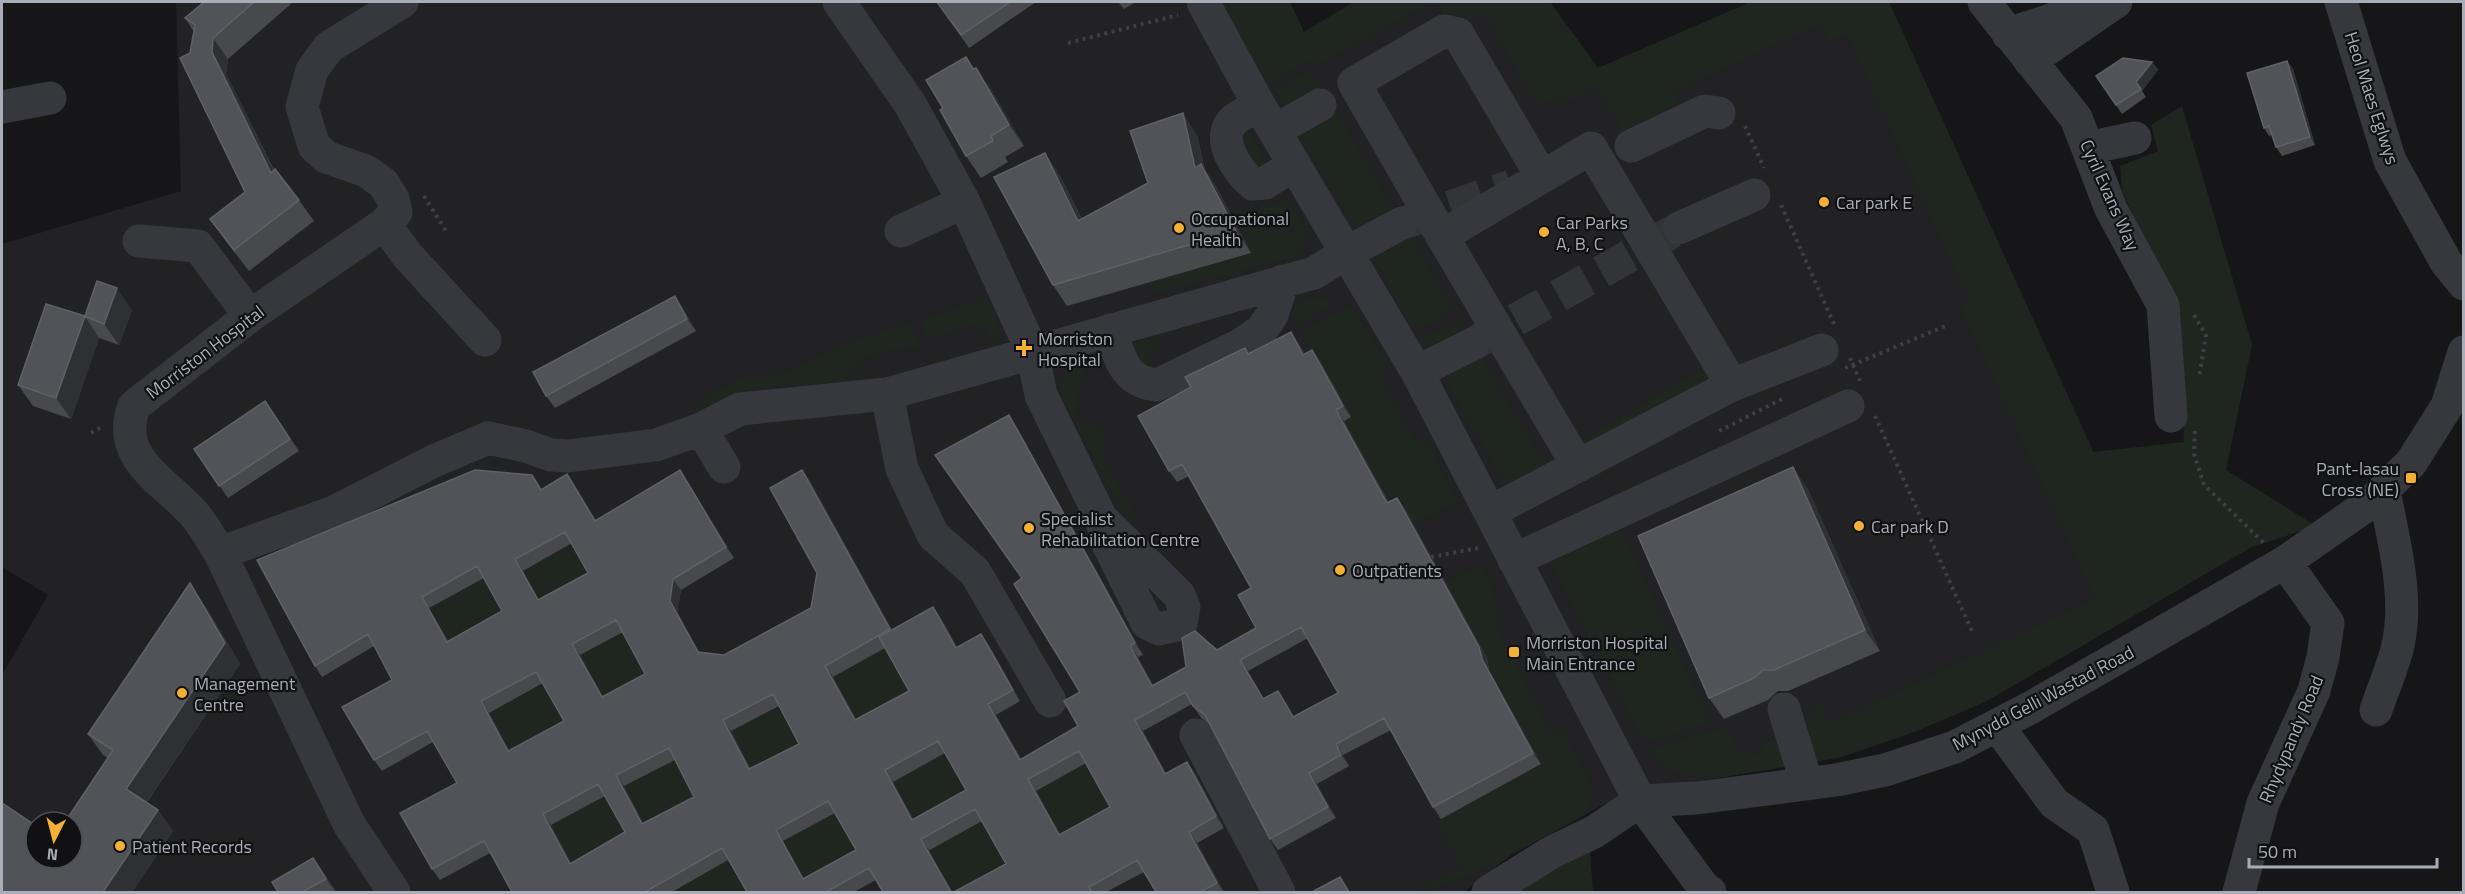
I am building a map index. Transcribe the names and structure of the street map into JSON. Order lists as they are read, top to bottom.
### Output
{
  "streets": {
    "street": [
      "Heol Maes Eglwys",
      "Cyril Evans Way",
      "Morriston Hospital",
      "Mynydd Gelli Wastad Road",
      "Rhydypandy Road"
    ]
  },
  "crossings": [
    ["Mynydd Gelli Wastad Road", "Rhydypandy Road"]
  ],
  "places": {
    "other": [
      "Car park E",
      "Occupational Health",
      "Car Parks A, B, C",
      "Car park D",
      "Specialist Rehabilitation Centre",
      "Outpatients",
      "Management Centre",
      "Patient Records"
    ],
    "health": ["Morriston Hospital"],
    "transit": ["Pant-lasau Cross (NE)", "Morriston Hospital Main Entrance"]
  },
  "scale_bar": "50 m",
  "north": "bottom"
}
